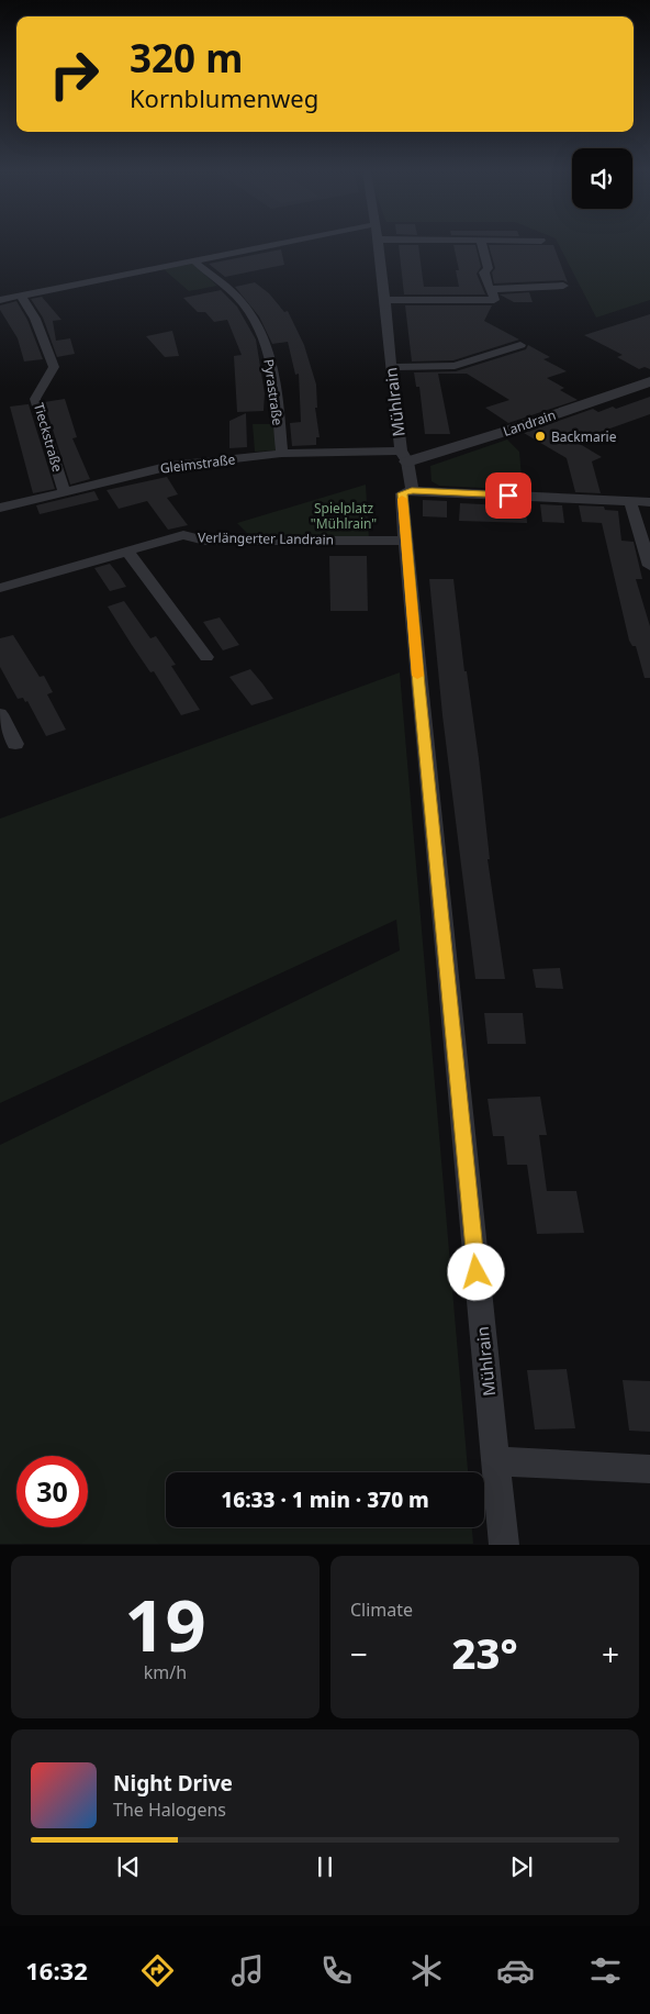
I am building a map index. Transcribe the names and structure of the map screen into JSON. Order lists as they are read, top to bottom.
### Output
{
  "streets": {
    "street": [
      "Pyrastraße",
      "Mühlrain",
      "Landrain",
      "Tieckstraße",
      "Gleimstraße",
      "Verlängerter Landrain"
    ]
  },
  "crossings": [
    ["Pyrastraße", "Gleimstraße"],
    ["Mühlrain", "Landrain"],
    ["Mühlrain", "Gleimstraße"],
    ["Mühlrain", "Verlängerter Landrain"],
    ["Landrain", "Gleimstraße"],
    ["Tieckstraße", "Gleimstraße"]
  ],
  "parks": ["Spielplatz \"Mühlrain\""],
  "places": ["Backmarie"],
  "page": {
    "turn": ["320 m", "Kornblumenweg"],
    "limit": "30",
    "trip": "16:33 · 1 min · 370 m",
    "tile": [
      ["19", "km/h"],
      "Climate"
    ],
    "heat": ["−", "23°", "+"],
    "song": ["Night Drive", "The Halogens"],
    "tabs": "16:32"
  }
}
